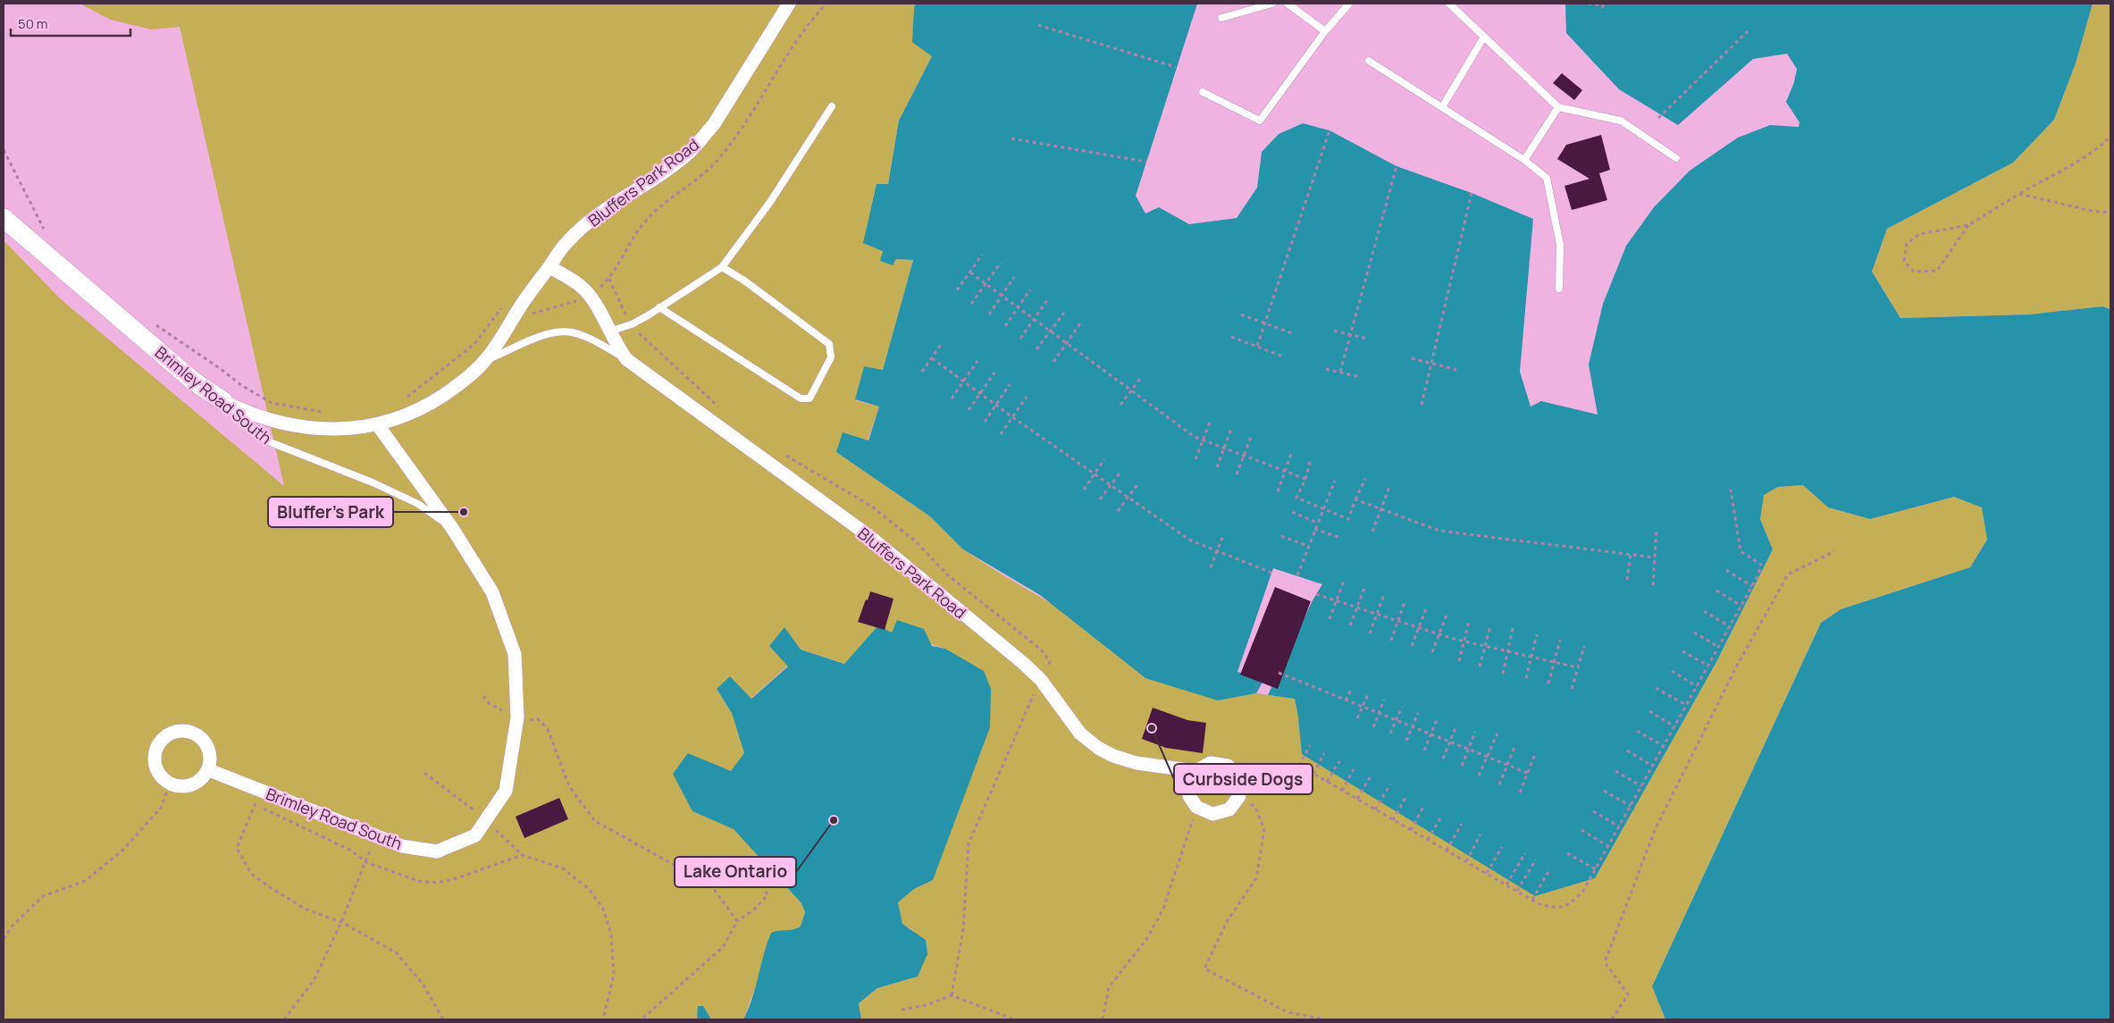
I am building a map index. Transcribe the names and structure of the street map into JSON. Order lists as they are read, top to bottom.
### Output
{
  "streets": {
    "street": ["Bluffers Park Road", "Brimley Road South"]
  },
  "crossings": [
    ["Bluffers Park Road", "Brimley Road South"]
  ],
  "places": ["Bluffer's Park", "Curbside Dogs", "Lake Ontario"],
  "scale_bar": "50 m"
}
